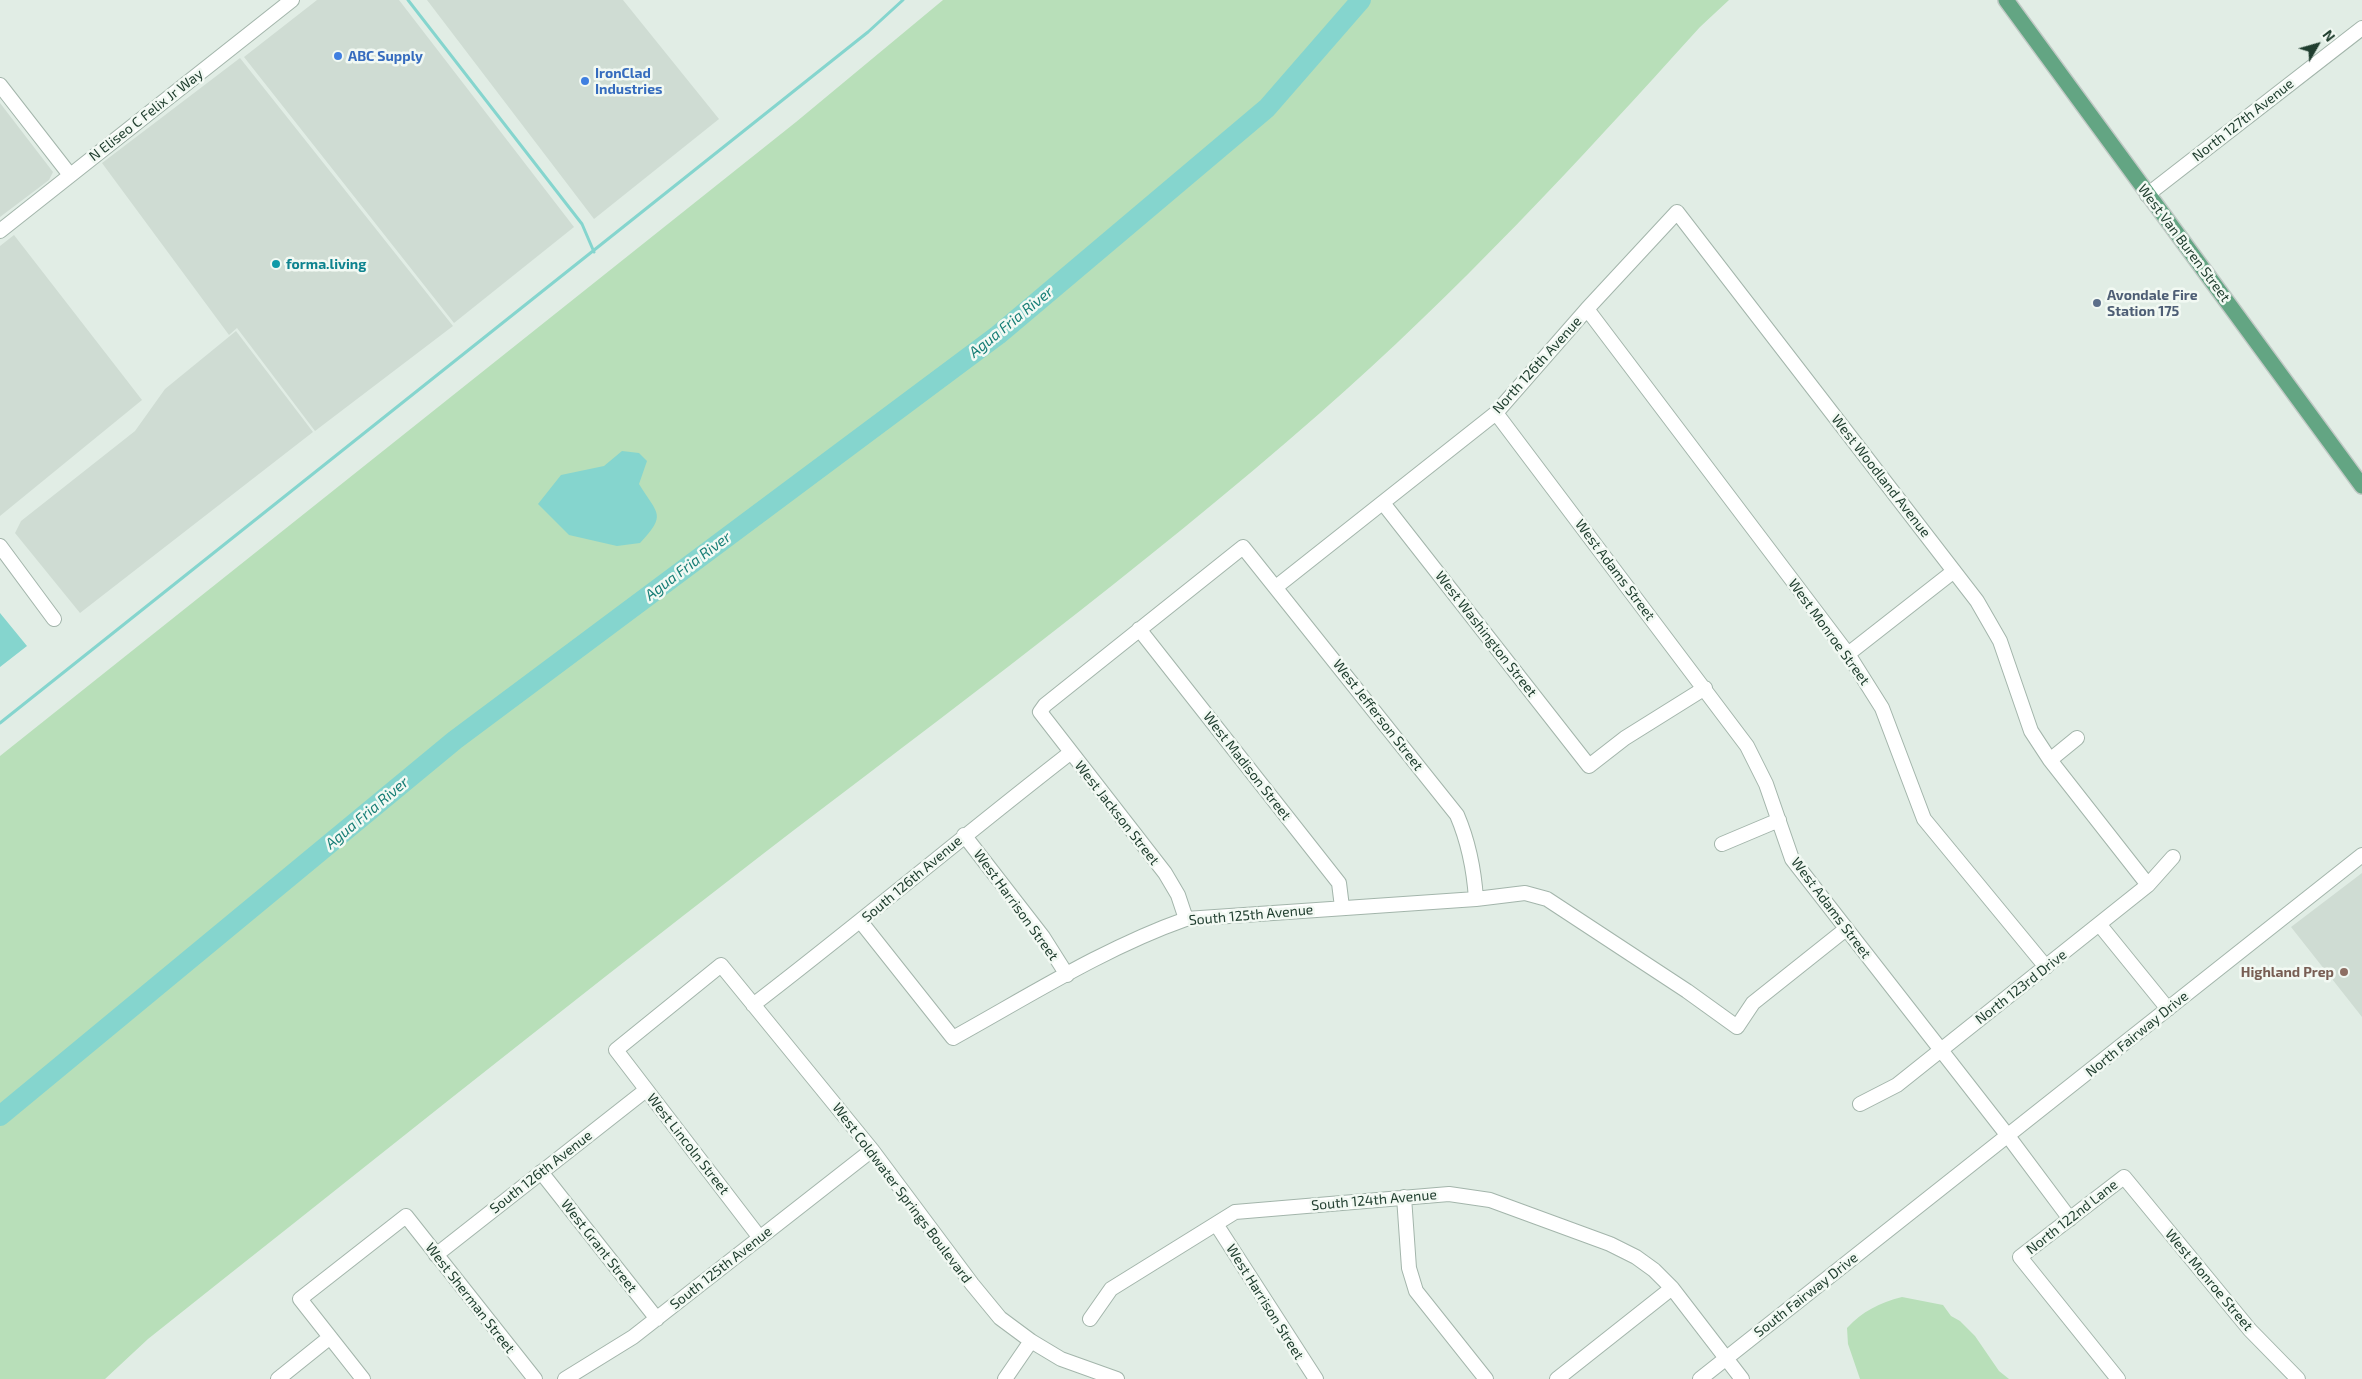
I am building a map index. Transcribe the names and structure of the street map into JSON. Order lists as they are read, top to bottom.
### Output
{
  "streets": {
    "main road": ["West Van Buren Street"],
    "street": [
      "N Eliseo C Felix Jr Way",
      "North 127th Avenue",
      "North 126th Avenue",
      "West Woodland Avenue",
      "West Adams Street",
      "West Monroe Street",
      "West Washington Street",
      "West Jefferson Street",
      "West Madison Street",
      "West Jackson Street",
      "South 126th Avenue",
      "West Harrison Street",
      "South 125th Avenue",
      "North 123rd Drive",
      "North Fairway Drive",
      "West Lincoln Street",
      "West Coldwater Springs Boulevard",
      "South 124th Avenue",
      "North 122nd Lane",
      "West Grant Street",
      "South Fairway Drive",
      "West Sherman Street"
    ]
  },
  "crossings": [
    ["North 127th Avenue", "West Van Buren Street"],
    ["North 126th Avenue", "West Woodland Avenue"],
    ["North 126th Avenue", "West Adams Street"],
    ["North 126th Avenue", "West Monroe Street"],
    ["North 126th Avenue", "West Washington Street"],
    ["West Woodland Avenue", "North 123rd Drive"],
    ["West Adams Street", "West Washington Street"],
    ["West Adams Street", "South 125th Avenue"],
    ["West Adams Street", "North 123rd Drive"],
    ["West Adams Street", "North Fairway Drive"],
    ["West Adams Street", "North 122nd Lane"],
    ["West Monroe Street", "North 123rd Drive"],
    ["West Monroe Street", "North 122nd Lane"],
    ["West Jefferson Street", "West Madison Street"],
    ["West Jefferson Street", "West Jackson Street"],
    ["West Jefferson Street", "South 125th Avenue"],
    ["West Madison Street", "West Jackson Street"],
    ["West Madison Street", "South 125th Avenue"],
    ["West Jackson Street", "South 126th Avenue"],
    ["West Jackson Street", "South 125th Avenue"],
    ["South 126th Avenue", "West Harrison Street"],
    ["South 126th Avenue", "South 125th Avenue"],
    ["South 126th Avenue", "West Lincoln Street"],
    ["South 126th Avenue", "West Coldwater Springs Boulevard"],
    ["South 126th Avenue", "West Grant Street"],
    ["South 126th Avenue", "West Sherman Street"],
    ["West Harrison Street", "South 125th Avenue"],
    ["West Harrison Street", "South 124th Avenue"],
    ["South 125th Avenue", "West Lincoln Street"],
    ["South 125th Avenue", "West Coldwater Springs Boulevard"],
    ["South 125th Avenue", "West Grant Street"],
    ["North Fairway Drive", "South Fairway Drive"],
    ["West Lincoln Street", "West Coldwater Springs Boulevard"]
  ],
  "water": ["Agua Fria River"],
  "places": [
    "ABC Supply",
    "IronClad Industries",
    "forma.living",
    "Avondale Fire Station 175",
    "Highland Prep"
  ],
  "north": "top right"
}
